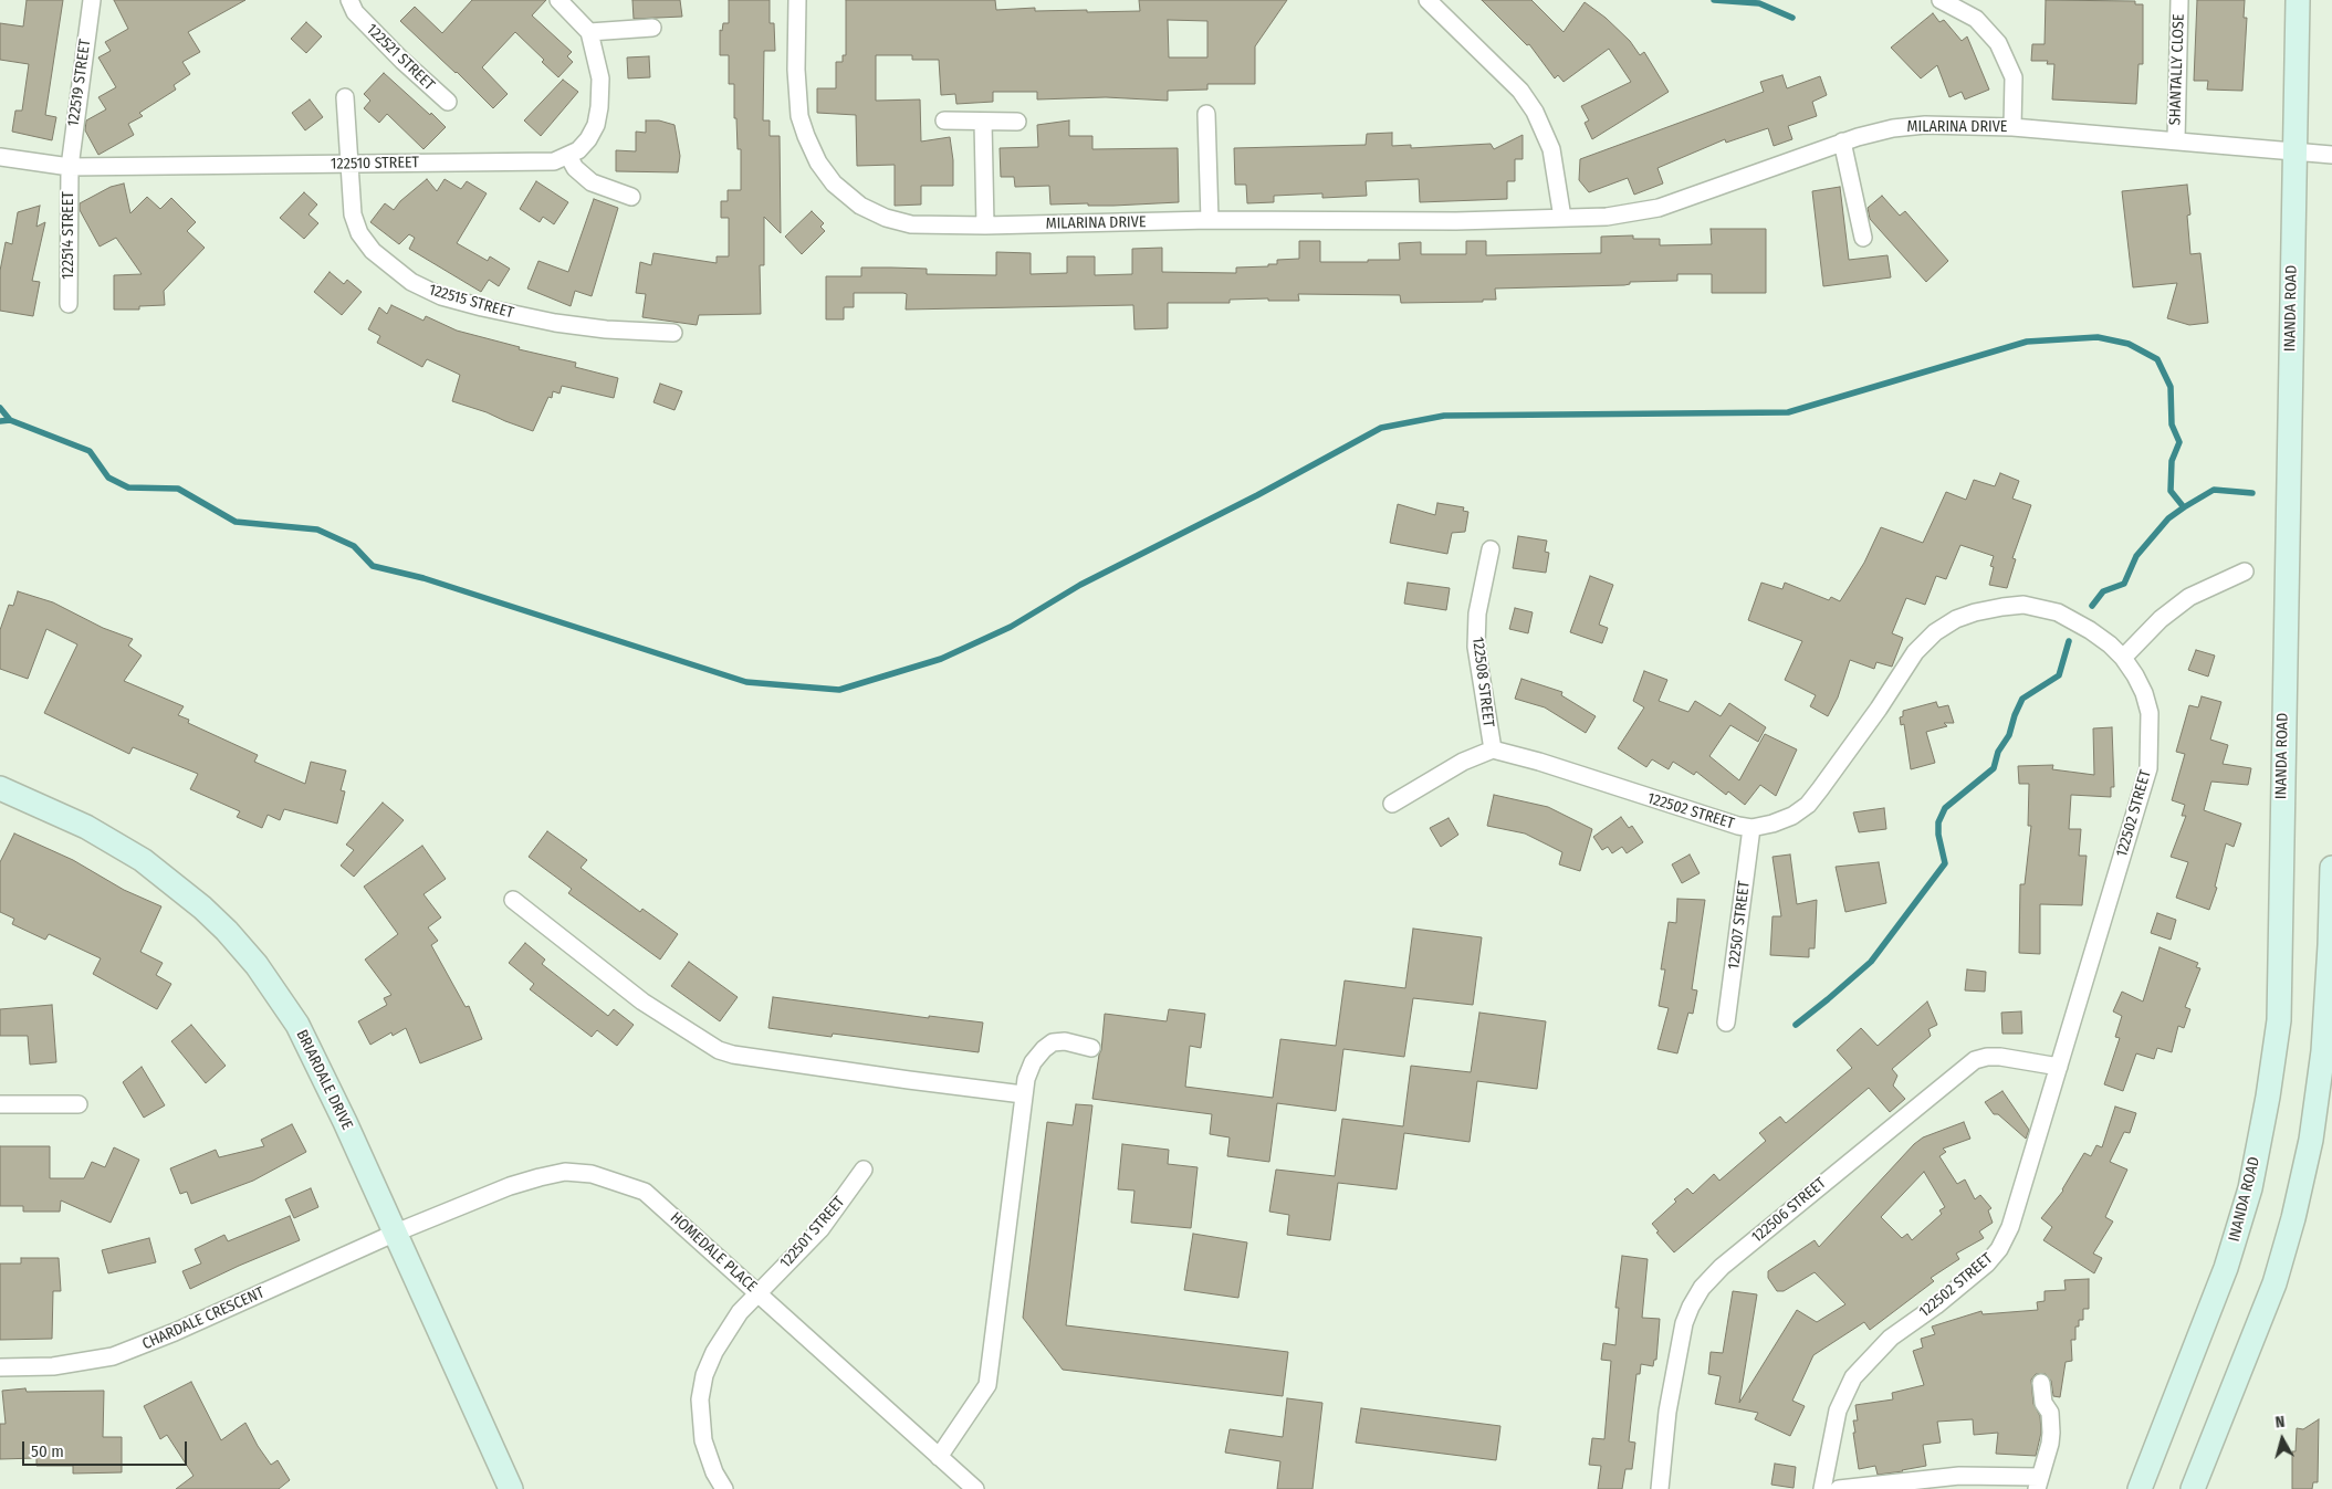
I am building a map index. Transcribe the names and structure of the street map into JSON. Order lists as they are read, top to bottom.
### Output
{
  "streets": {
    "street": [
      "122521 STREET",
      "SHANTALLY CLOSE",
      "122519 STREET",
      "MILARINA DRIVE",
      "122510 STREET",
      "122514 STREET",
      "122515 STREET",
      "INANDA ROAD",
      "122508 STREET",
      "122502 STREET",
      "122507 STREET",
      "BRIARDALE DRIVE",
      "122506 STREET",
      "122501 STREET",
      "HOMEDALE PLACE",
      "CHARDALE CRESCENT"
    ]
  },
  "crossings": [
    ["SHANTALLY CLOSE", "MILARINA DRIVE"],
    ["122519 STREET", "122510 STREET"],
    ["122519 STREET", "122514 STREET"],
    ["MILARINA DRIVE", "INANDA ROAD"],
    ["122510 STREET", "122514 STREET"],
    ["122510 STREET", "122515 STREET"],
    ["122508 STREET", "122502 STREET"],
    ["122502 STREET", "122507 STREET"],
    ["122502 STREET", "122506 STREET"],
    ["BRIARDALE DRIVE", "HOMEDALE PLACE"],
    ["BRIARDALE DRIVE", "CHARDALE CRESCENT"],
    ["122501 STREET", "HOMEDALE PLACE"],
    ["HOMEDALE PLACE", "CHARDALE CRESCENT"]
  ],
  "scale_bar": "50 m",
  "north": "top"
}
